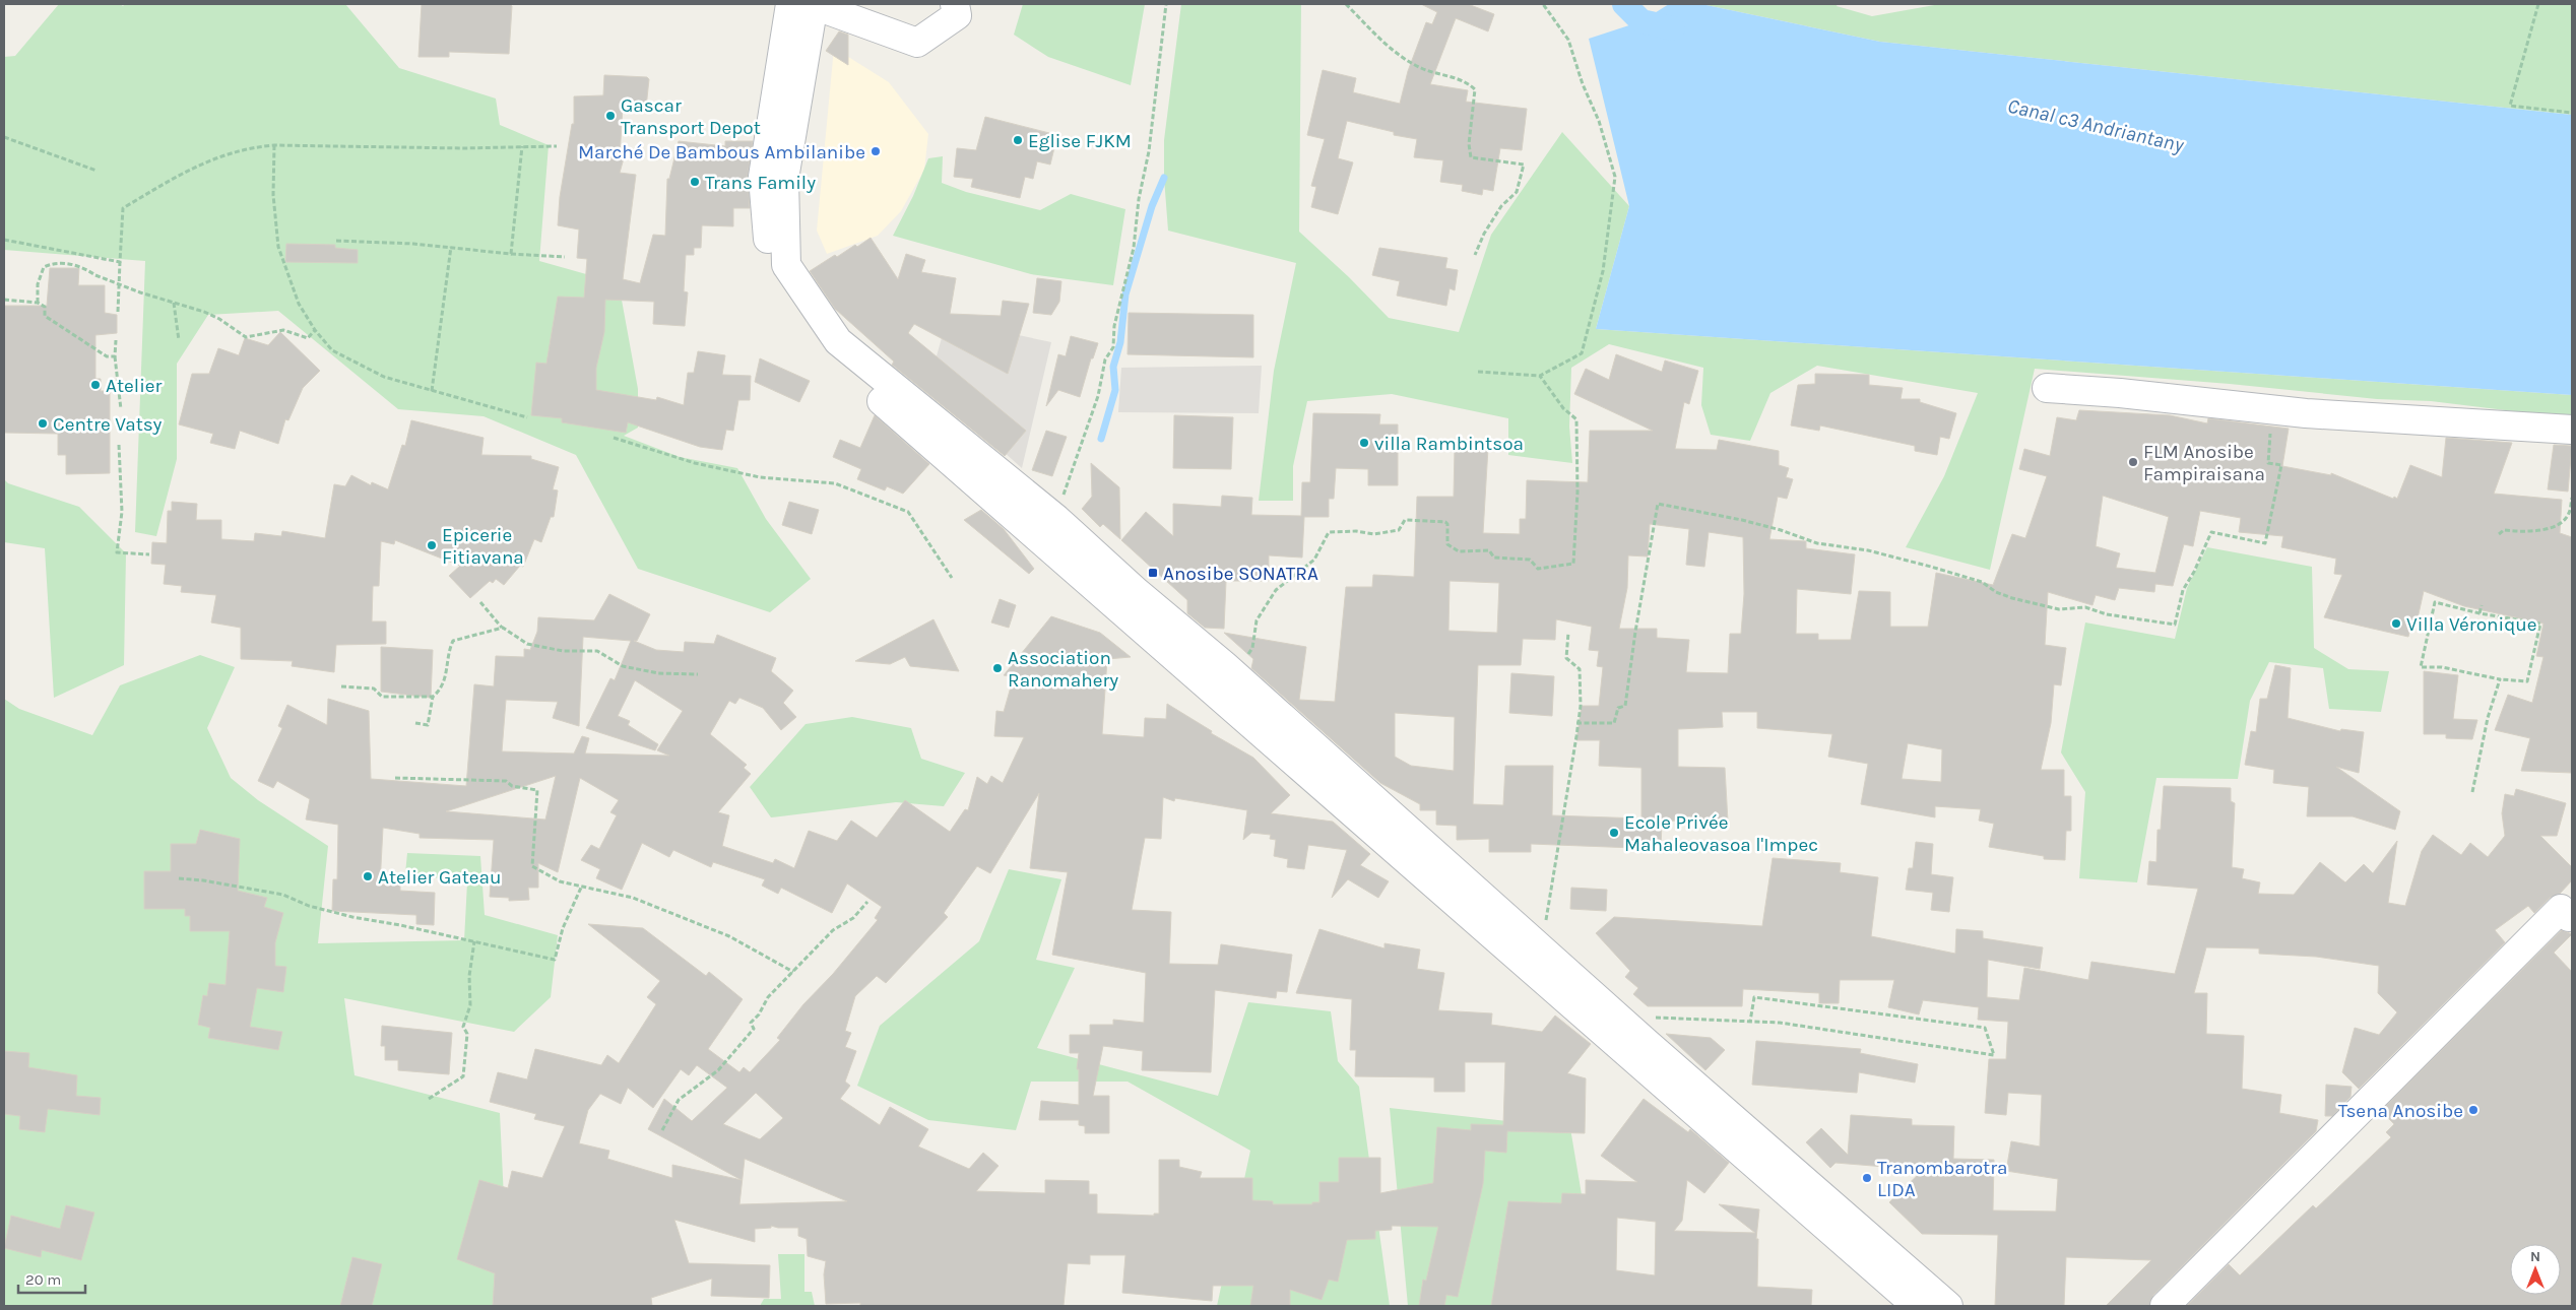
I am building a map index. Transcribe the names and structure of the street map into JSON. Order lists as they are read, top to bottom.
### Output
{
  "water": ["Canal c3 Andriantany"],
  "places": {
    "other": [
      "Gascar Transport Depot",
      "Eglise FJKM",
      "Marché De Bambous Ambilanibe",
      "Trans Family",
      "Atelier",
      "Centre Vatsy",
      "villa Rambintsoa",
      "FLM Anosibe Fampiraisana",
      "Epicerie Fitiavana",
      "Villa Véronique",
      "Association Ranomahery",
      "Ecole Privée Mahaleovasoa l'Impec",
      "Atelier Gateau",
      "Tsena Anosibe",
      "Tranombarotra LIDA"
    ],
    "transit": ["Anosibe SONATRA"]
  },
  "scale_bar": "20 m",
  "north": "top"
}
